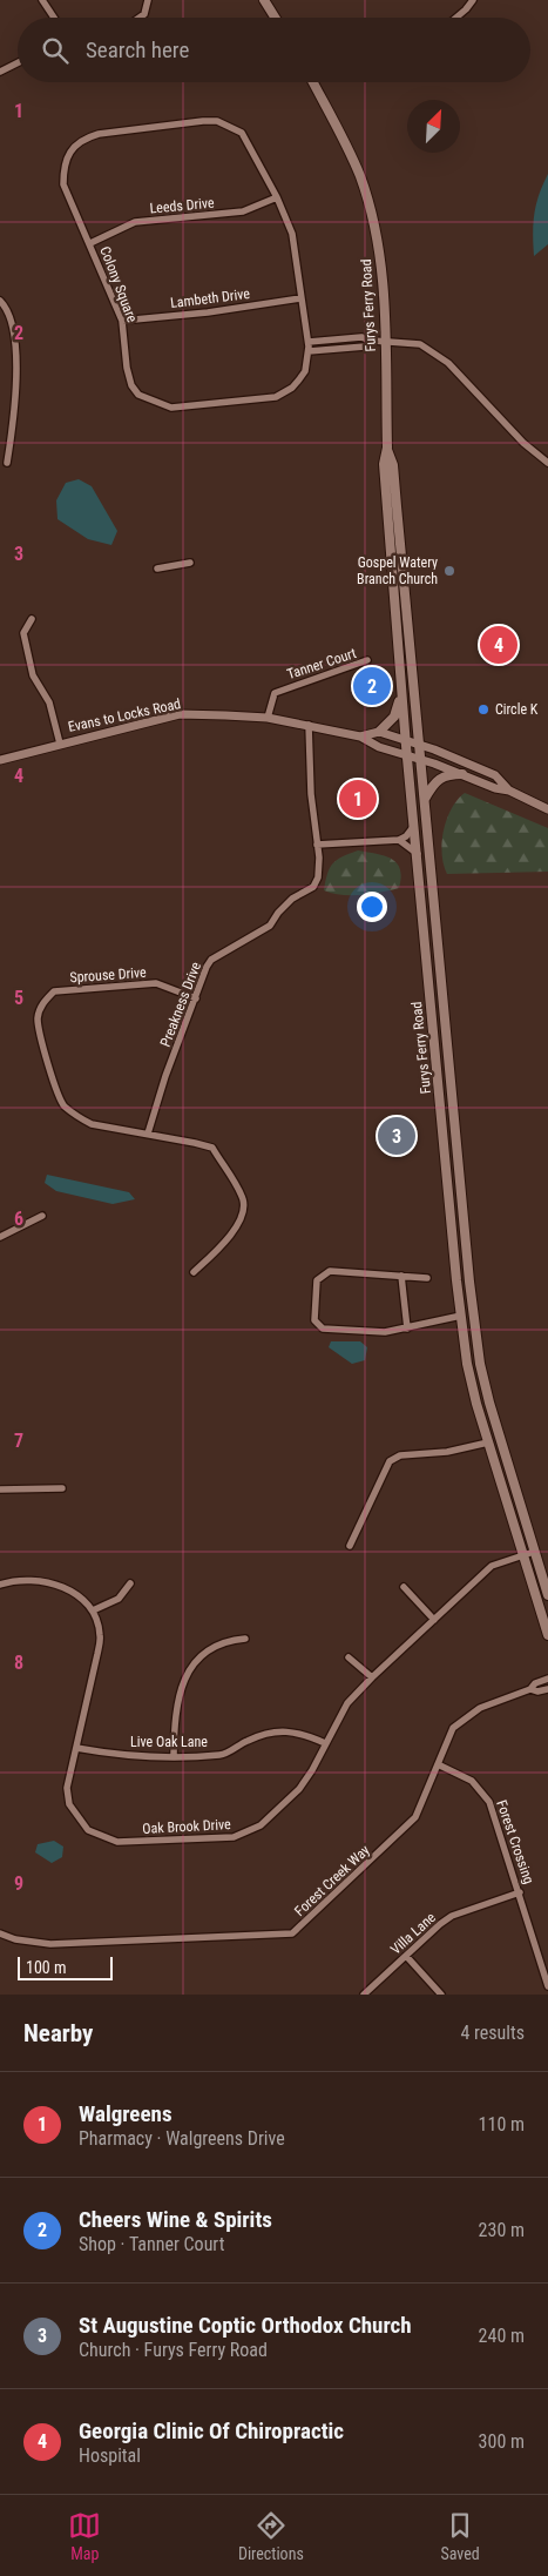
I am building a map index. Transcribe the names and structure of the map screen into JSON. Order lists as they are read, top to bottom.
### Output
{
  "streets": {
    "main road": ["Furys Ferry Road"],
    "street": [
      "Leeds Drive",
      "Colony Square",
      "Lambeth Drive",
      "Tanner Court",
      "Evans to Locks Road",
      "Sprouse Drive",
      "Preakness Drive",
      "Live Oak Lane",
      "Oak Brook Drive",
      "Forest Crossing",
      "Forest Creek Way",
      "Villa Lane"
    ]
  },
  "crossings": [
    ["Leeds Drive", "Colony Square"],
    ["Colony Square", "Lambeth Drive"],
    ["Furys Ferry Road", "Evans to Locks Road"],
    ["Furys Ferry Road", "Oak Brook Drive"],
    ["Tanner Court", "Evans to Locks Road"],
    ["Evans to Locks Road", "Preakness Drive"],
    ["Sprouse Drive", "Preakness Drive"],
    ["Live Oak Lane", "Oak Brook Drive"],
    ["Forest Crossing", "Forest Creek Way"],
    ["Forest Crossing", "Villa Lane"]
  ],
  "places": ["Gospel Watery Branch Church", "Circle K"],
  "scale_bar": "100 m",
  "north": "top right",
  "page": {
    "search": "Search here",
    "pins": [
      "4",
      "2",
      "1",
      "3"
    ],
    "scale": "100 m",
    "heading": ["Nearby", "4 results"],
    "list": [
      {
        "mark": "1",
        "name": "Walgreens",
        "note": "Pharmacy · Walgreens Drive",
        "value": "110 m"
      },
      {
        "mark": "2",
        "name": "Cheers Wine & Spirits",
        "note": "Shop · Tanner Court",
        "value": "230 m"
      },
      {
        "mark": "3",
        "name": "St Augustine Coptic Orthodox Church",
        "note": "Church · Furys Ferry Road",
        "value": "240 m"
      },
      {
        "mark": "4",
        "name": "Georgia Clinic Of Chiropractic",
        "note": "Hospital",
        "value": "300 m"
      }
    ],
    "nav": ["Map", "Directions", "Saved"]
  },
  "grid": {
    "rows": [
      "1",
      "2",
      "3",
      "4",
      "5",
      "6",
      "7",
      "8",
      "9"
    ]
  }
}
